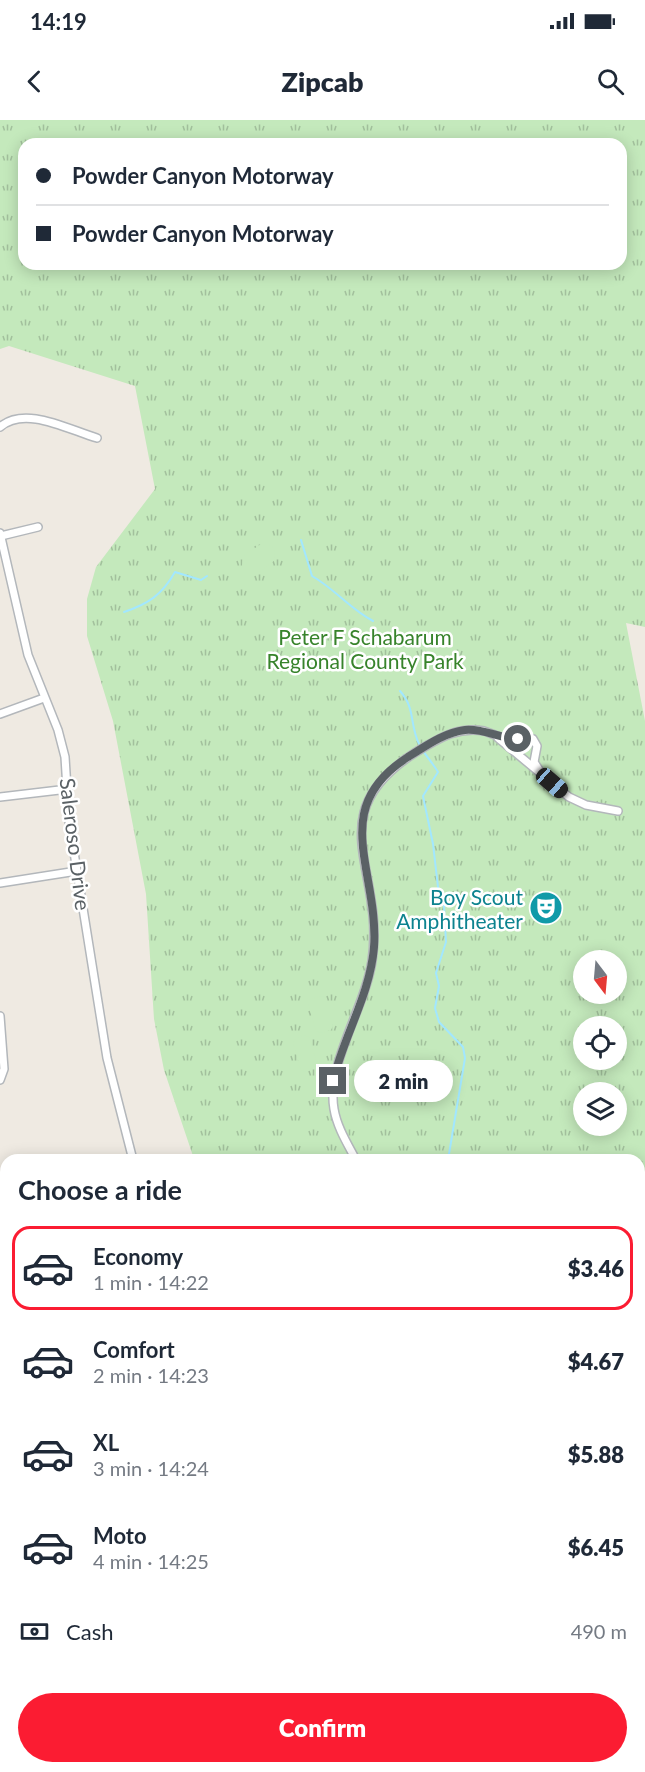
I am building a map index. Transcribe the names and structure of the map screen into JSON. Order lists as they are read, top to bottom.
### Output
{
  "streets": {
    "street": ["Saleroso Drive"]
  },
  "parks": ["Peter F Schabarum Regional County Park"],
  "places": {
    "theatre": ["Boy Scout Amphitheater"]
  },
  "north": "bottom",
  "page": {
    "status": "14:19",
    "header": "Zipcab",
    "banner": ["Powder Canyon Motorway", "Powder Canyon Motorway"],
    "bubble": "2 min",
    "heading": "Choose a ride",
    "list": [
      {
        "name": "Economy",
        "note": "1 min · 14:22",
        "value": "$3.46"
      },
      {
        "name": "Comfort",
        "note": "2 min · 14:23",
        "value": "$4.67"
      },
      {
        "name": "XL",
        "note": "3 min · 14:24",
        "value": "$5.88"
      },
      {
        "name": "Moto",
        "note": "4 min · 14:25",
        "value": "$6.45"
      }
    ],
    "pay": ["Cash", "490 m"],
    "buttons": "Confirm"
  }
}
